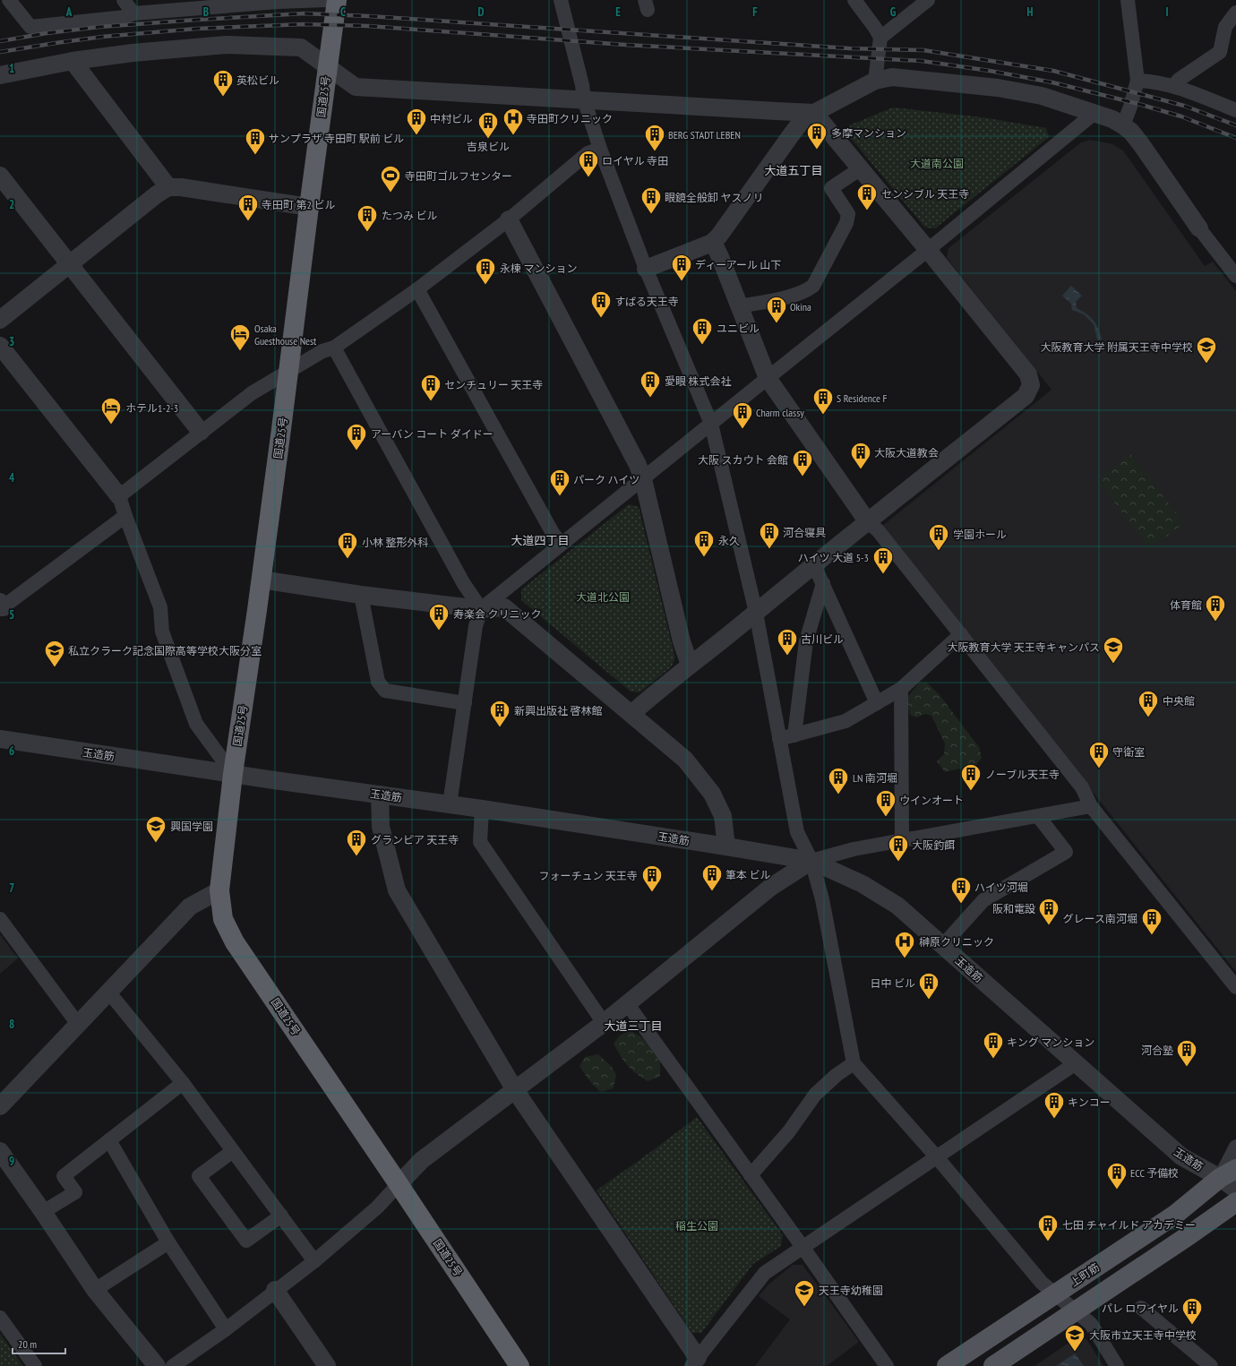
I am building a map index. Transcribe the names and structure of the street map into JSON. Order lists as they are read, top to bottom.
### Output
{
  "streets": {
    "highway": ["国道25号"],
    "main road": ["上町筋"],
    "street": ["玉造筋"]
  },
  "crossings": [
    ["国道25号", "玉造筋"],
    ["玉造筋", "上町筋"]
  ],
  "districts": ["大道五丁目", "大道四丁目", "大道三丁目"],
  "parks": ["大道南公園", "大道北公園", "稲生公園"],
  "places": {
    "building": [
      "英松ビル",
      "中村ビル",
      "吉泉ビル",
      "多摩マンション",
      "BERG STADT LEBEN",
      "サンプラザ 寺田町 駅前 ビル",
      "ロイヤル 寺田",
      "センシブル 天王寺",
      "眼鏡全般卸 ヤスノリ",
      "寺田町 第2 ビル",
      "たつみ ビル",
      "ディーアール 山下",
      "永棟 マンション",
      "すばる天王寺",
      "Okina",
      "ユニビル",
      "愛眼 株式会社",
      "センチュリー 天王寺",
      "S Residence F",
      "Charm classy",
      "アーバン コート ダイドー",
      "大阪大道教会",
      "大阪 スカウト 会館",
      "パーク ハイツ",
      "河合寝具",
      "学園ホール",
      "永久",
      "小林 整形外科",
      "ハイツ 大道 5-3",
      "体育館",
      "寿楽会 クリニック",
      "古川ビル",
      "中央館",
      "新興出版社 啓林館",
      "守衛室",
      "ノーブル天王寺",
      "LN 南河堀",
      "ウインオート",
      "グランピア 天王寺",
      "大阪釣餌",
      "筆本 ビル",
      "フォーチュン 天王寺",
      "ハイツ河堀",
      "阪和電設",
      "グレース南河堀",
      "日中 ビル",
      "キング マンション",
      "河合塾",
      "キンコー",
      "ECC 予備校",
      "七田 チャイルド アカデミー",
      "パレ ロワイヤル"
    ],
    "hospital": ["寺田町クリニック", "榊原クリニック"],
    "sports": ["寺田町ゴルフセンター"],
    "hotel": ["Osaka Guesthouse Nest", "ホテル1-2-3"],
    "school or university": [
      "大阪教育大学 附属天王寺中学校",
      "大阪教育大学 天王寺キャンパス",
      "私立クラーク記念国際高等学校大阪分室",
      "興国学園",
      "天王寺幼稚園",
      "大阪市立天王寺中学校"
    ]
  },
  "scale_bar": "20 m",
  "grid": {
    "columns": [
      "A",
      "B",
      "C",
      "D",
      "E",
      "F",
      "G",
      "H",
      "I"
    ],
    "rows": [
      "1",
      "2",
      "3",
      "4",
      "5",
      "6",
      "7",
      "8",
      "9"
    ]
  }
}
